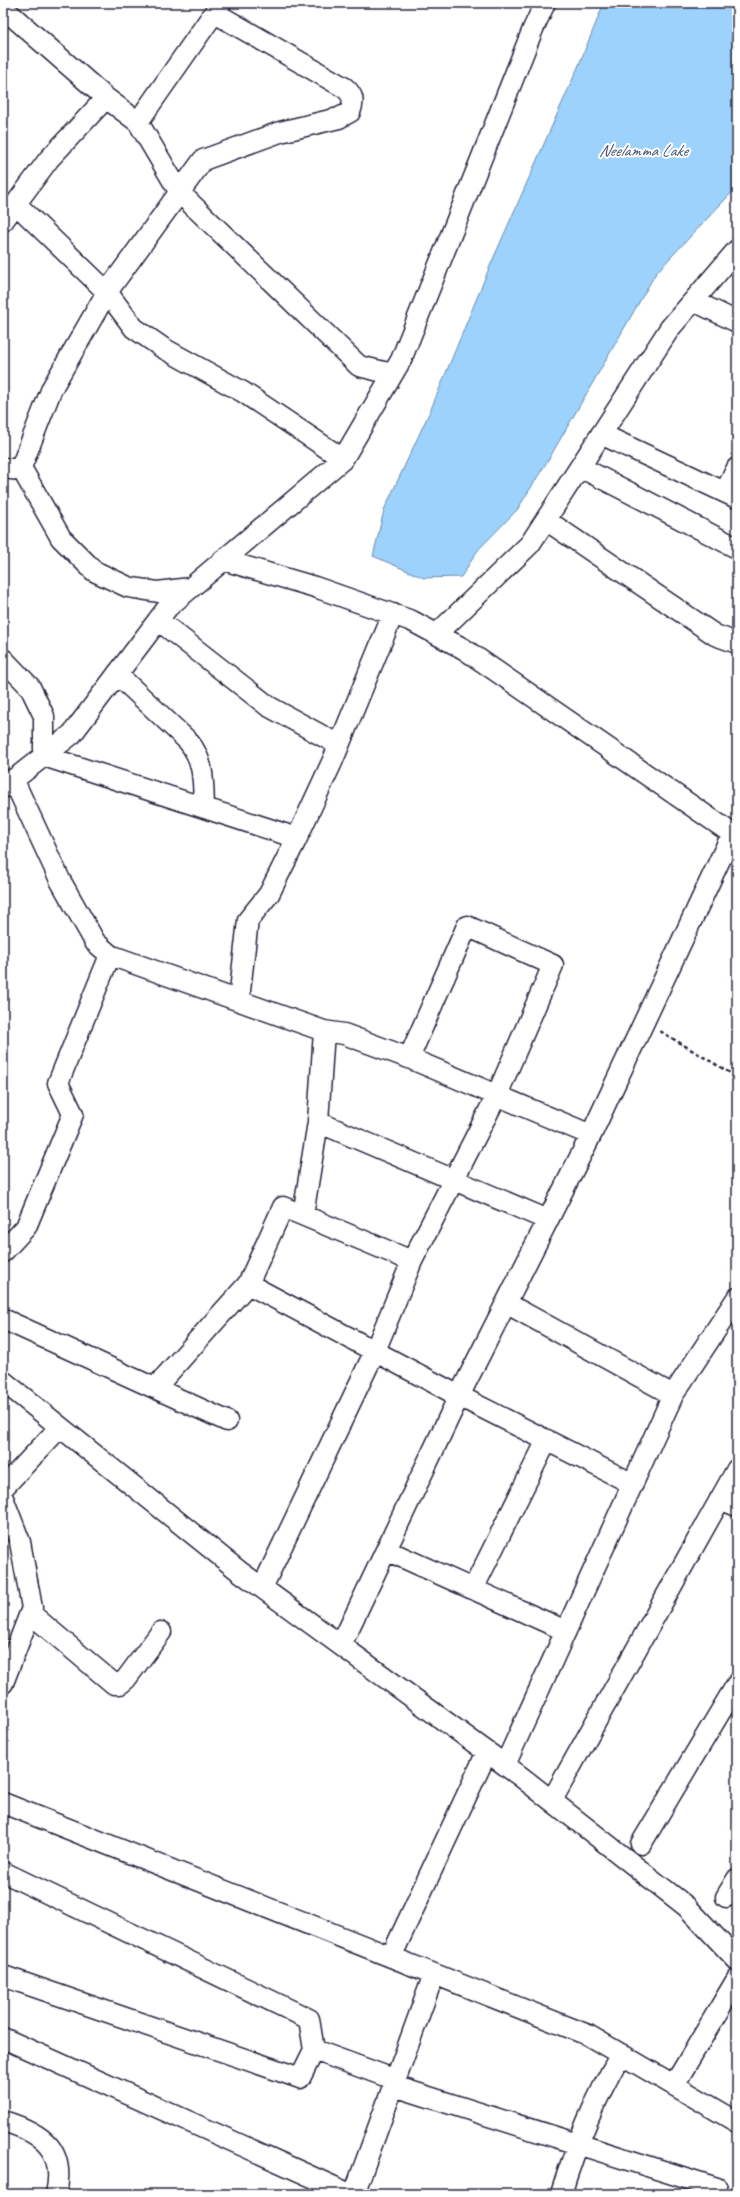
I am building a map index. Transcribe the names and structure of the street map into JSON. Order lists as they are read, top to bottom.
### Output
{
  "water": ["Neelamma Lake"]
}
